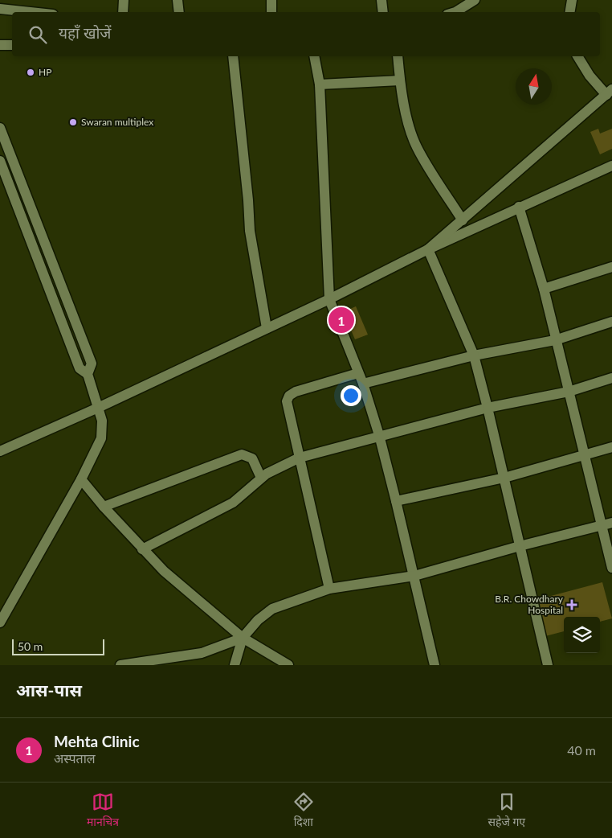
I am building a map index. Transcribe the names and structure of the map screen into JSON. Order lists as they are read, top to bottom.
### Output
{
  "places": {
    "other": ["HP", "Swaran multiplex"],
    "health": ["B.R. Chowdhary Hospital"]
  },
  "scale_bar": "50 m",
  "north": "top",
  "page": {
    "search": "यहाँ खोजें",
    "pins": "1",
    "scale": "50 m",
    "heading": "आस-पास",
    "list": [
      {
        "mark": "1",
        "name": "Mehta Clinic",
        "note": "अस्पताल",
        "value": "40 m"
      }
    ],
    "nav": ["मानचित्र", "दिशा", "सहेजे गए"]
  }
}
